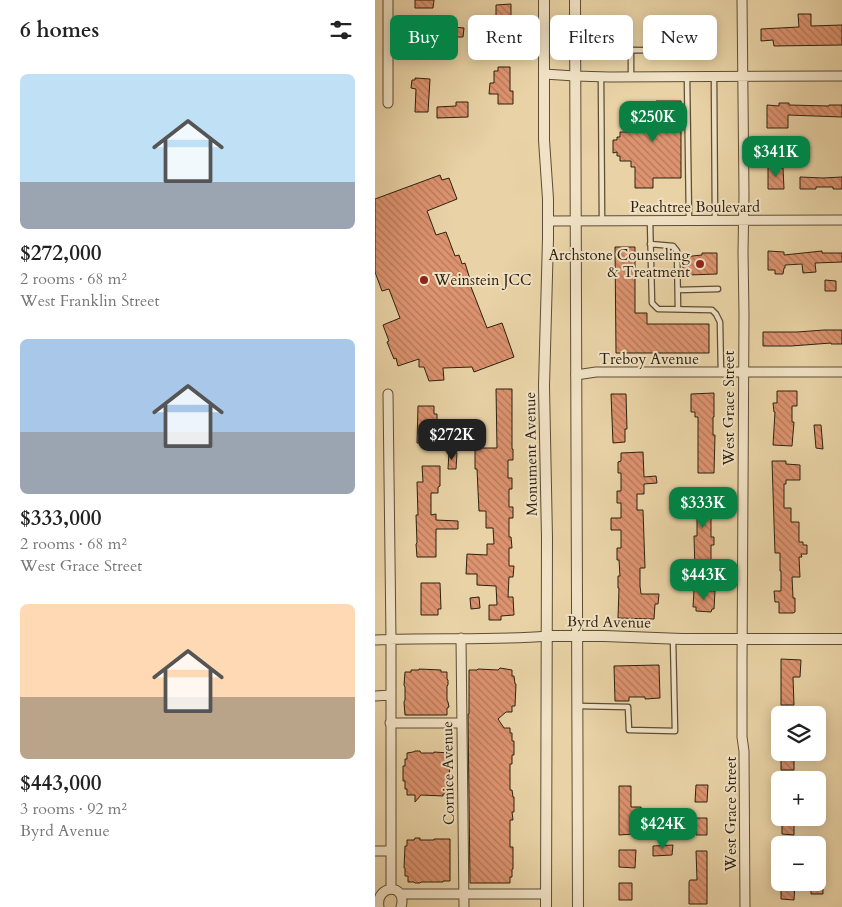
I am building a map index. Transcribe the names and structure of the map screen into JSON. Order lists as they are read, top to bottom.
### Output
{
  "streets": {
    "street": [
      "Peachtree Boulevard",
      "Treboy Avenue",
      "West Grace Street",
      "Monument Avenue",
      "Byrd Avenue",
      "Cornice Avenue"
    ]
  },
  "crossings": [
    ["Peachtree Boulevard", "West Grace Street"],
    ["Peachtree Boulevard", "Monument Avenue"],
    ["Treboy Avenue", "West Grace Street"],
    ["West Grace Street", "Byrd Avenue"],
    ["Monument Avenue", "Byrd Avenue"],
    ["Byrd Avenue", "Cornice Avenue"]
  ],
  "places": ["Archstone Counseling & Treatment", "Weinstein JCC"],
  "page": {
    "heading": "6 homes",
    "chip": [
      "Buy",
      "Rent",
      "Filters",
      "New"
    ],
    "list": [
      {
        "name": "$272,000",
        "note": "2 rooms · 68 m² · West Franklin Street"
      },
      {
        "name": "$333,000",
        "note": "2 rooms · 68 m² · West Grace Street"
      },
      {
        "name": "$443,000",
        "note": "3 rooms · 92 m² · Byrd Avenue"
      }
    ],
    "price": [
      "$250K",
      "$341K",
      "$272K",
      "$333K",
      "$443K",
      "$424K"
    ],
    "map_buttons": ["+", "−"]
  }
}
